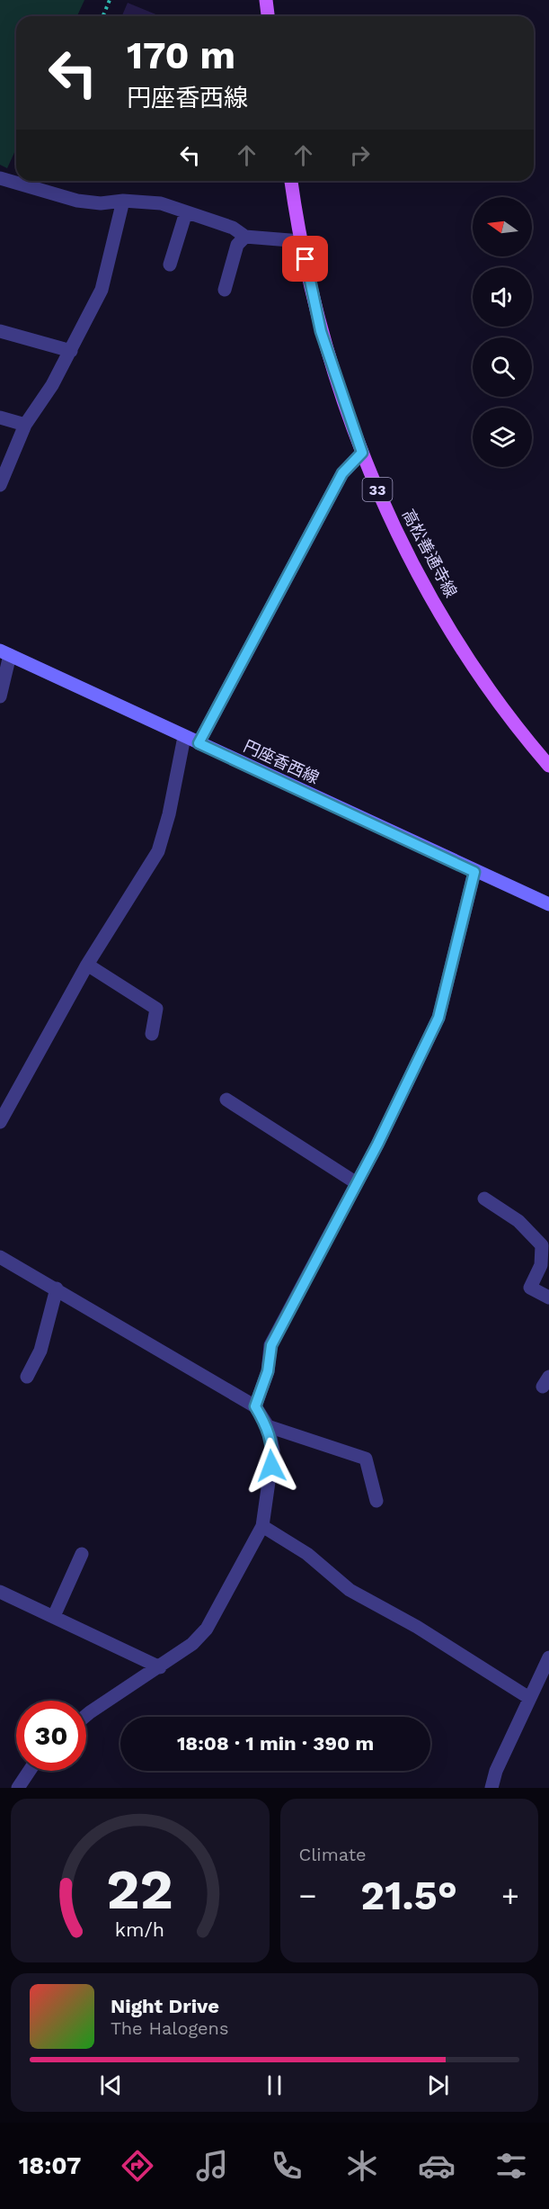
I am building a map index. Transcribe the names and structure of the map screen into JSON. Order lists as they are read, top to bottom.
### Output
{
  "streets": {
    "main road": ["33", "高松善通寺線", "円座香西線"]
  },
  "north": "left",
  "page": {
    "turn": ["170 m", "円座香西線"],
    "limit": "30",
    "trip": "18:08 · 1 min · 390 m",
    "tile": "Climate",
    "heat": ["−", "21.5°", "+"],
    "song": ["Night Drive", "The Halogens"],
    "tabs": "18:07",
    "gauge": ["22", "km/h"]
  }
}
